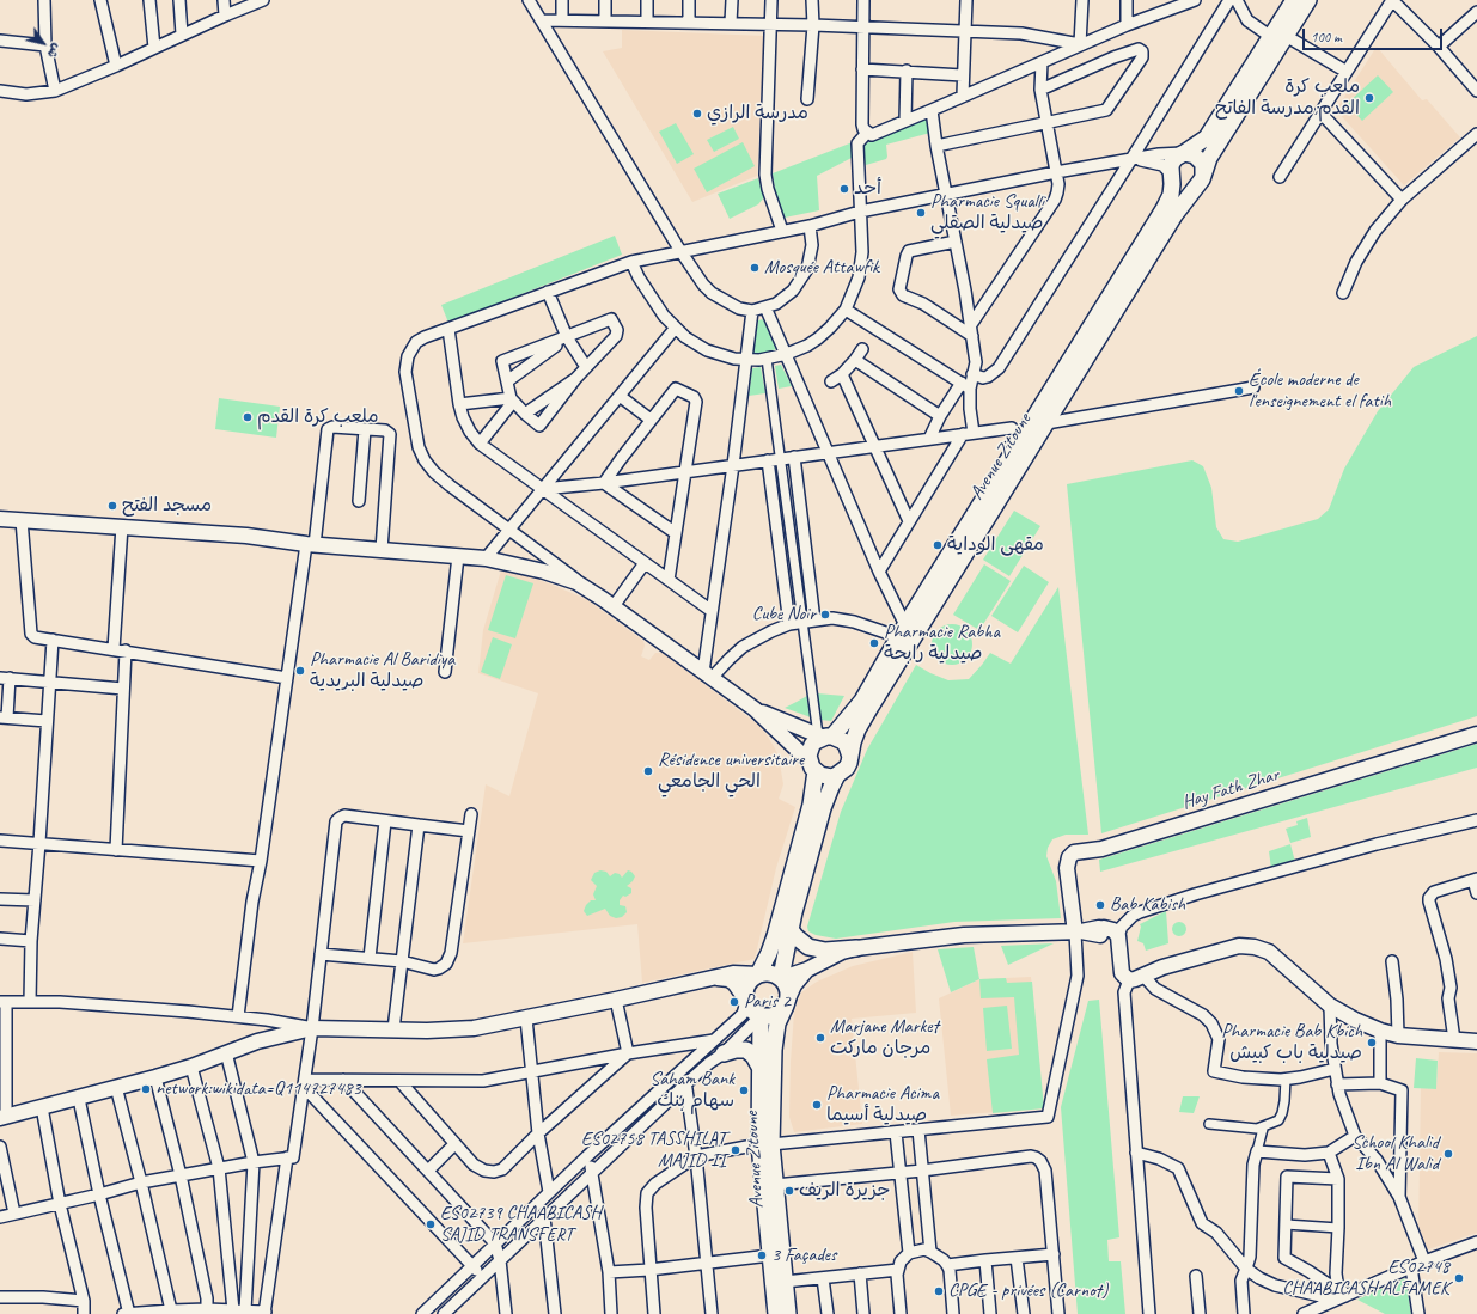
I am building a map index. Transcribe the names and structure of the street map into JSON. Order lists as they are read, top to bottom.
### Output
{
  "streets": {
    "main road": ["Avenue Zitoune"],
    "street": ["Hay Fath Zhar"]
  },
  "places": [
    "ملعب كرة القدم;مدرسة الفاتح",
    "مدرسة الرازي",
    "أحد",
    "Pharmacie Squalli صيدلية الصقلي",
    "Mosquée Attawfik",
    "École moderne de l'enseignement el fatih",
    "ملعب كرة القدم",
    "مسجد الفتح",
    "مقهى الوداية",
    "Cube Noir",
    "Pharmacie Rabha صيدلية رابحة",
    "Pharmacie Al Baridiya صيدلية البريدية",
    "Résidence universitaire الحي الجامعي",
    "Bab Kabish",
    "Paris 2",
    "Marjane Market مرجان ماركت",
    "Pharmacie Bab Kbich صيدلية باب كبيش",
    "network:wikidata=Q114727483",
    "Saham Bank سهام بنك",
    "Pharmacie Acima صيدلية أسيما",
    "ES02758 TASSHILAT MAJID II",
    "School Khalid Ibn Al Walid",
    "جزيرة الريف",
    "ES02739 CHAABICASH SAJID TRANSFERT",
    "3 Façades",
    "ES02748 CHAABICASH ALFAMEK",
    "CPGE - privées (Carnot)"
  ],
  "scale_bar": "100 m",
  "north": "bottom right"
}
